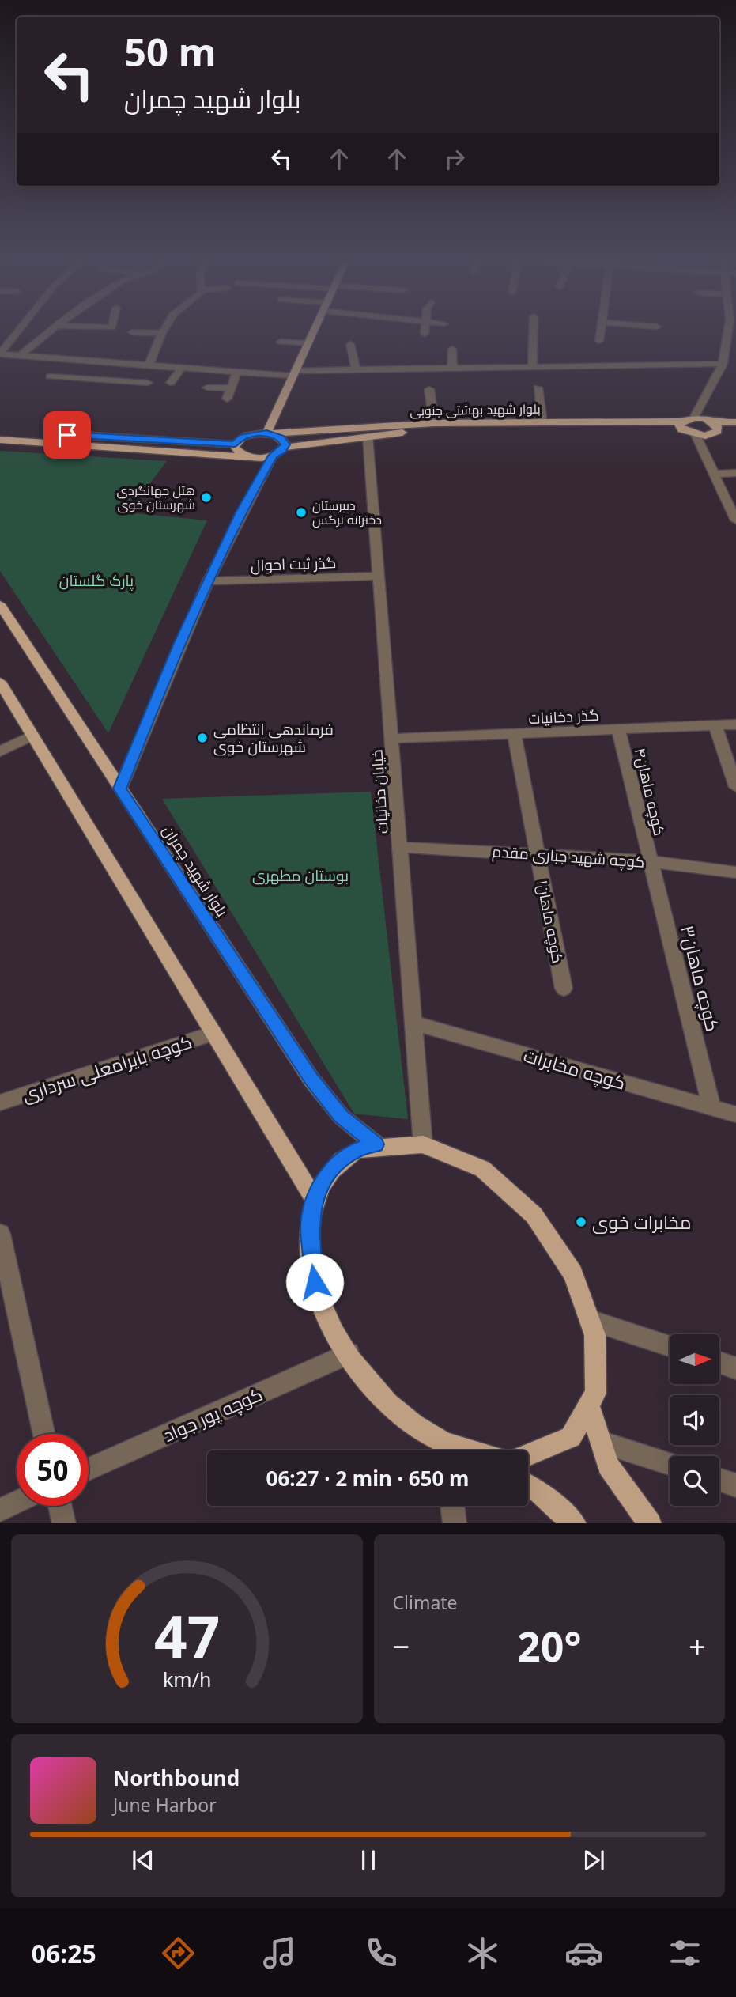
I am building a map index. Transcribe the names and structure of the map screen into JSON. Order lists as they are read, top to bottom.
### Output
{
  "streets": {
    "main road": ["بلوار شهید بهشتی جنوبی", "بلوار شهید چمران"],
    "street": [
      "گذر ثبت احوال",
      "گذر دخانیات",
      "خیابان دخانیات",
      "کوچه ماهان۴",
      "کوچه شهید جباری مقدم",
      "کوچه ماهان۱",
      "کوچه ماهان۳",
      "کوچه بایرامعلی سرداری",
      "کوچه مخابرات",
      "کوچه پور جواد"
    ]
  },
  "crossings": [
    ["بلوار شهید بهشتی جنوبی", "خیابان دخانیات"],
    ["گذر ثبت احوال", "خیابان دخانیات"],
    ["گذر دخانیات", "خیابان دخانیات"],
    ["گذر دخانیات", "کوچه ماهان۴"],
    ["گذر دخانیات", "کوچه ماهان۱"],
    ["خیابان دخانیات", "کوچه شهید جباری مقدم"],
    ["خیابان دخانیات", "کوچه مخابرات"],
    ["کوچه ماهان۴", "کوچه شهید جباری مقدم"],
    ["کوچه ماهان۴", "کوچه ماهان۳"],
    ["کوچه شهید جباری مقدم", "کوچه ماهان۱"],
    ["کوچه شهید جباری مقدم", "کوچه ماهان۳"],
    ["کوچه ماهان۳", "کوچه مخابرات"]
  ],
  "parks": ["پارک گلستان", "بوستان مطهری"],
  "places": [
    "هتل جهانگردی شهرستان خوی",
    "دبیرستان دخترانه نرگس",
    "فرماندهی انتظامی شهرستان خوی",
    "مخابرات خوی"
  ],
  "north": "right",
  "page": {
    "turn": ["50 m", "بلوار شهید چمران"],
    "limit": "50",
    "trip": "06:27 · 2 min · 650 m",
    "tile": "Climate",
    "heat": ["−", "20°", "+"],
    "song": ["Northbound", "June Harbor"],
    "tabs": "06:25",
    "gauge": ["47", "km/h"]
  }
}
